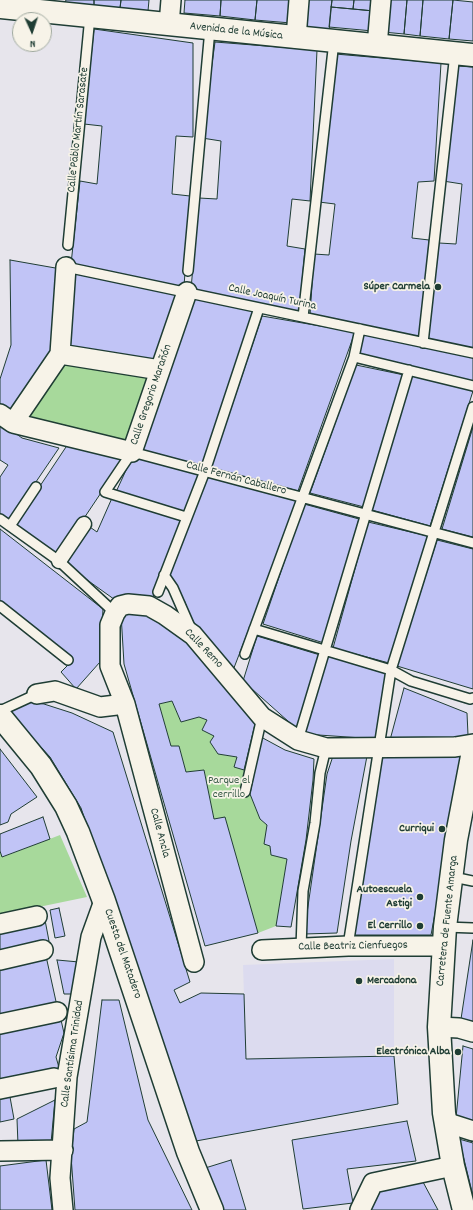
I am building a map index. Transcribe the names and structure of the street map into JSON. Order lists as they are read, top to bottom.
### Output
{
  "streets": {
    "street": [
      "Avenida de la Música",
      "Calle Gregorio Marañón",
      "Calle Fernán Caballero",
      "Calle Remo",
      "Calle Ancla",
      "Carretera de Fuente Amarga",
      "Calle Beatriz Cienfuegos",
      "Cuesta del Matadero",
      "Calle Santísima Trinidad"
    ],
    "lane": ["Calle Pablo Martín Sarasate", "Calle Joaquín Turina"]
  },
  "crossings": [
    ["Avenida de la Música", "Calle Pablo Martín Sarasate"],
    ["Calle Joaquín Turina", "Calle Gregorio Marañón"],
    ["Calle Gregorio Marañón", "Calle Fernán Caballero"],
    ["Carretera de Fuente Amarga", "Calle Beatriz Cienfuegos"],
    ["Cuesta del Matadero", "Calle Santísima Trinidad"]
  ],
  "parks": ["Parque el cerrillo"],
  "places": [
    "Súper Carmela",
    "Curriqui",
    "Autoescuela Astigi",
    "El Cerrillo",
    "Mercadona",
    "Electrónica Alba"
  ],
  "north": "bottom"
}
